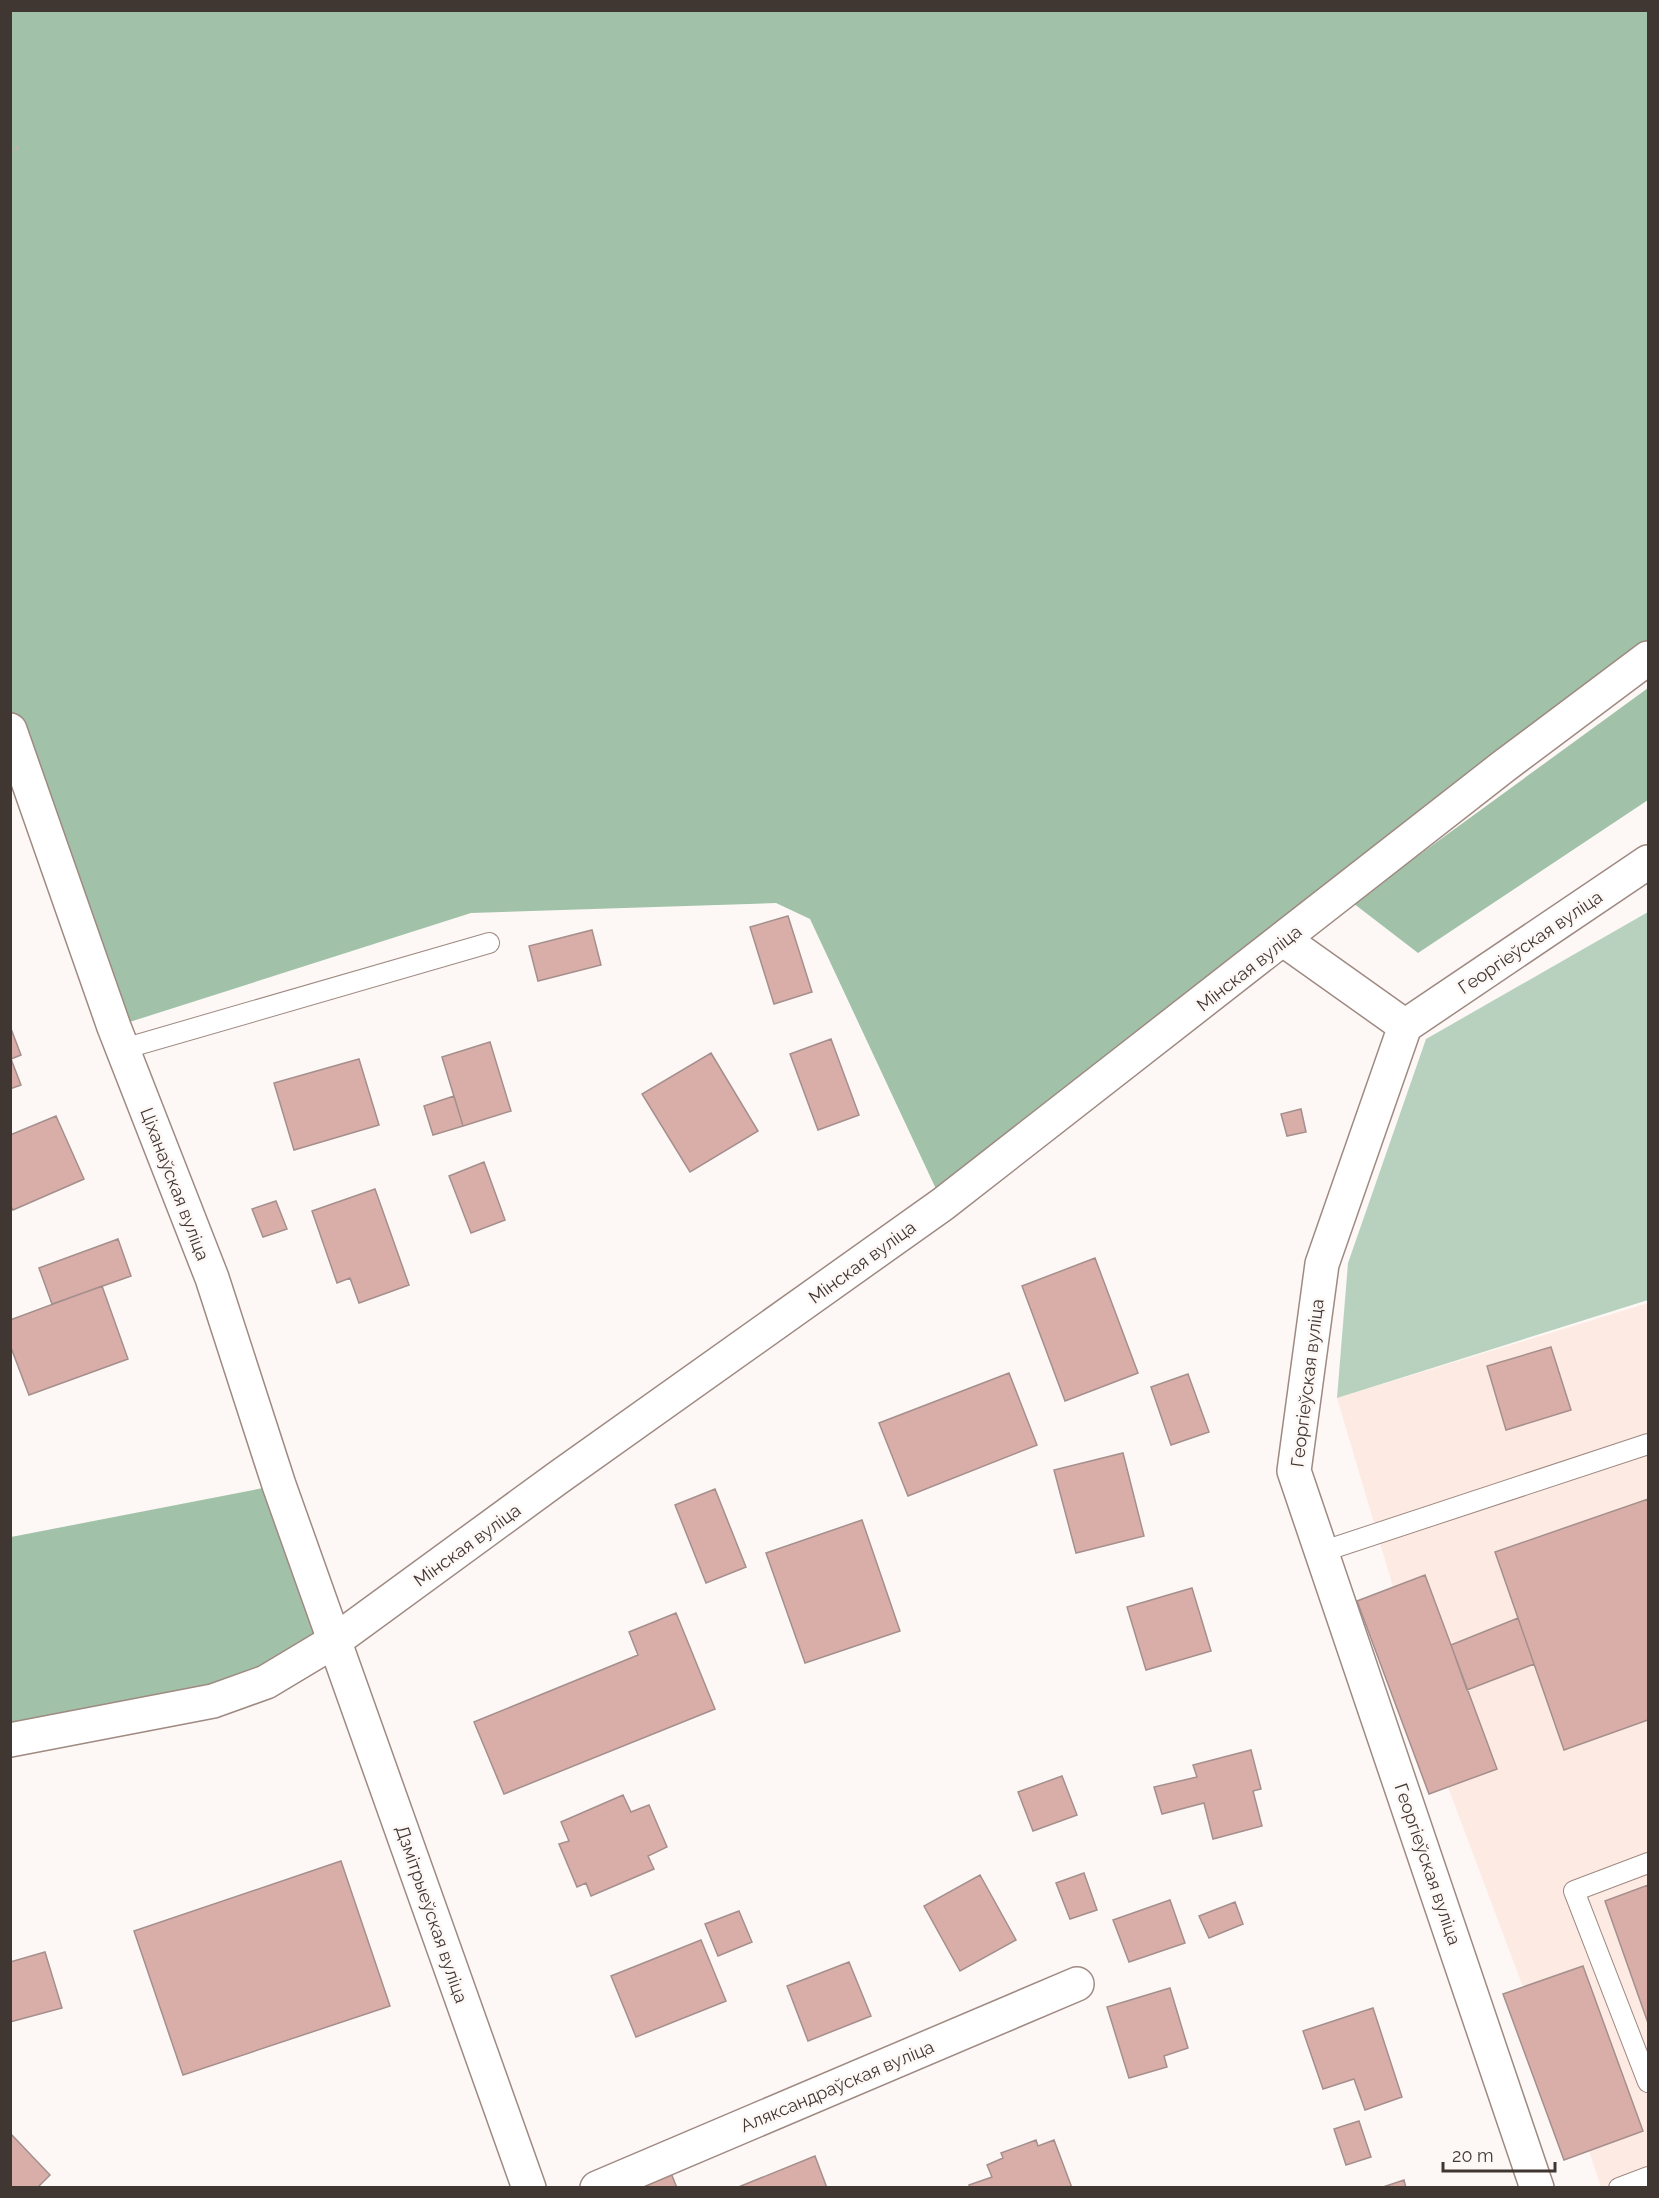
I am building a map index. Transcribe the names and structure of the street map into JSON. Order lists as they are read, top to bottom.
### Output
{
  "streets": {
    "street": [
      "Георгіеўская вуліца",
      "Мінская вуліца",
      "Ціханаўская вуліца",
      "Дзмітрыеўская вуліца",
      "Аляксандраўская вуліца"
    ]
  },
  "crossings": [
    ["Мінская вуліца", "Ціханаўская вуліца"],
    ["Мінская вуліца", "Дзмітрыеўская вуліца"],
    ["Ціханаўская вуліца", "Дзмітрыеўская вуліца"]
  ],
  "scale_bar": "20 m"
}
